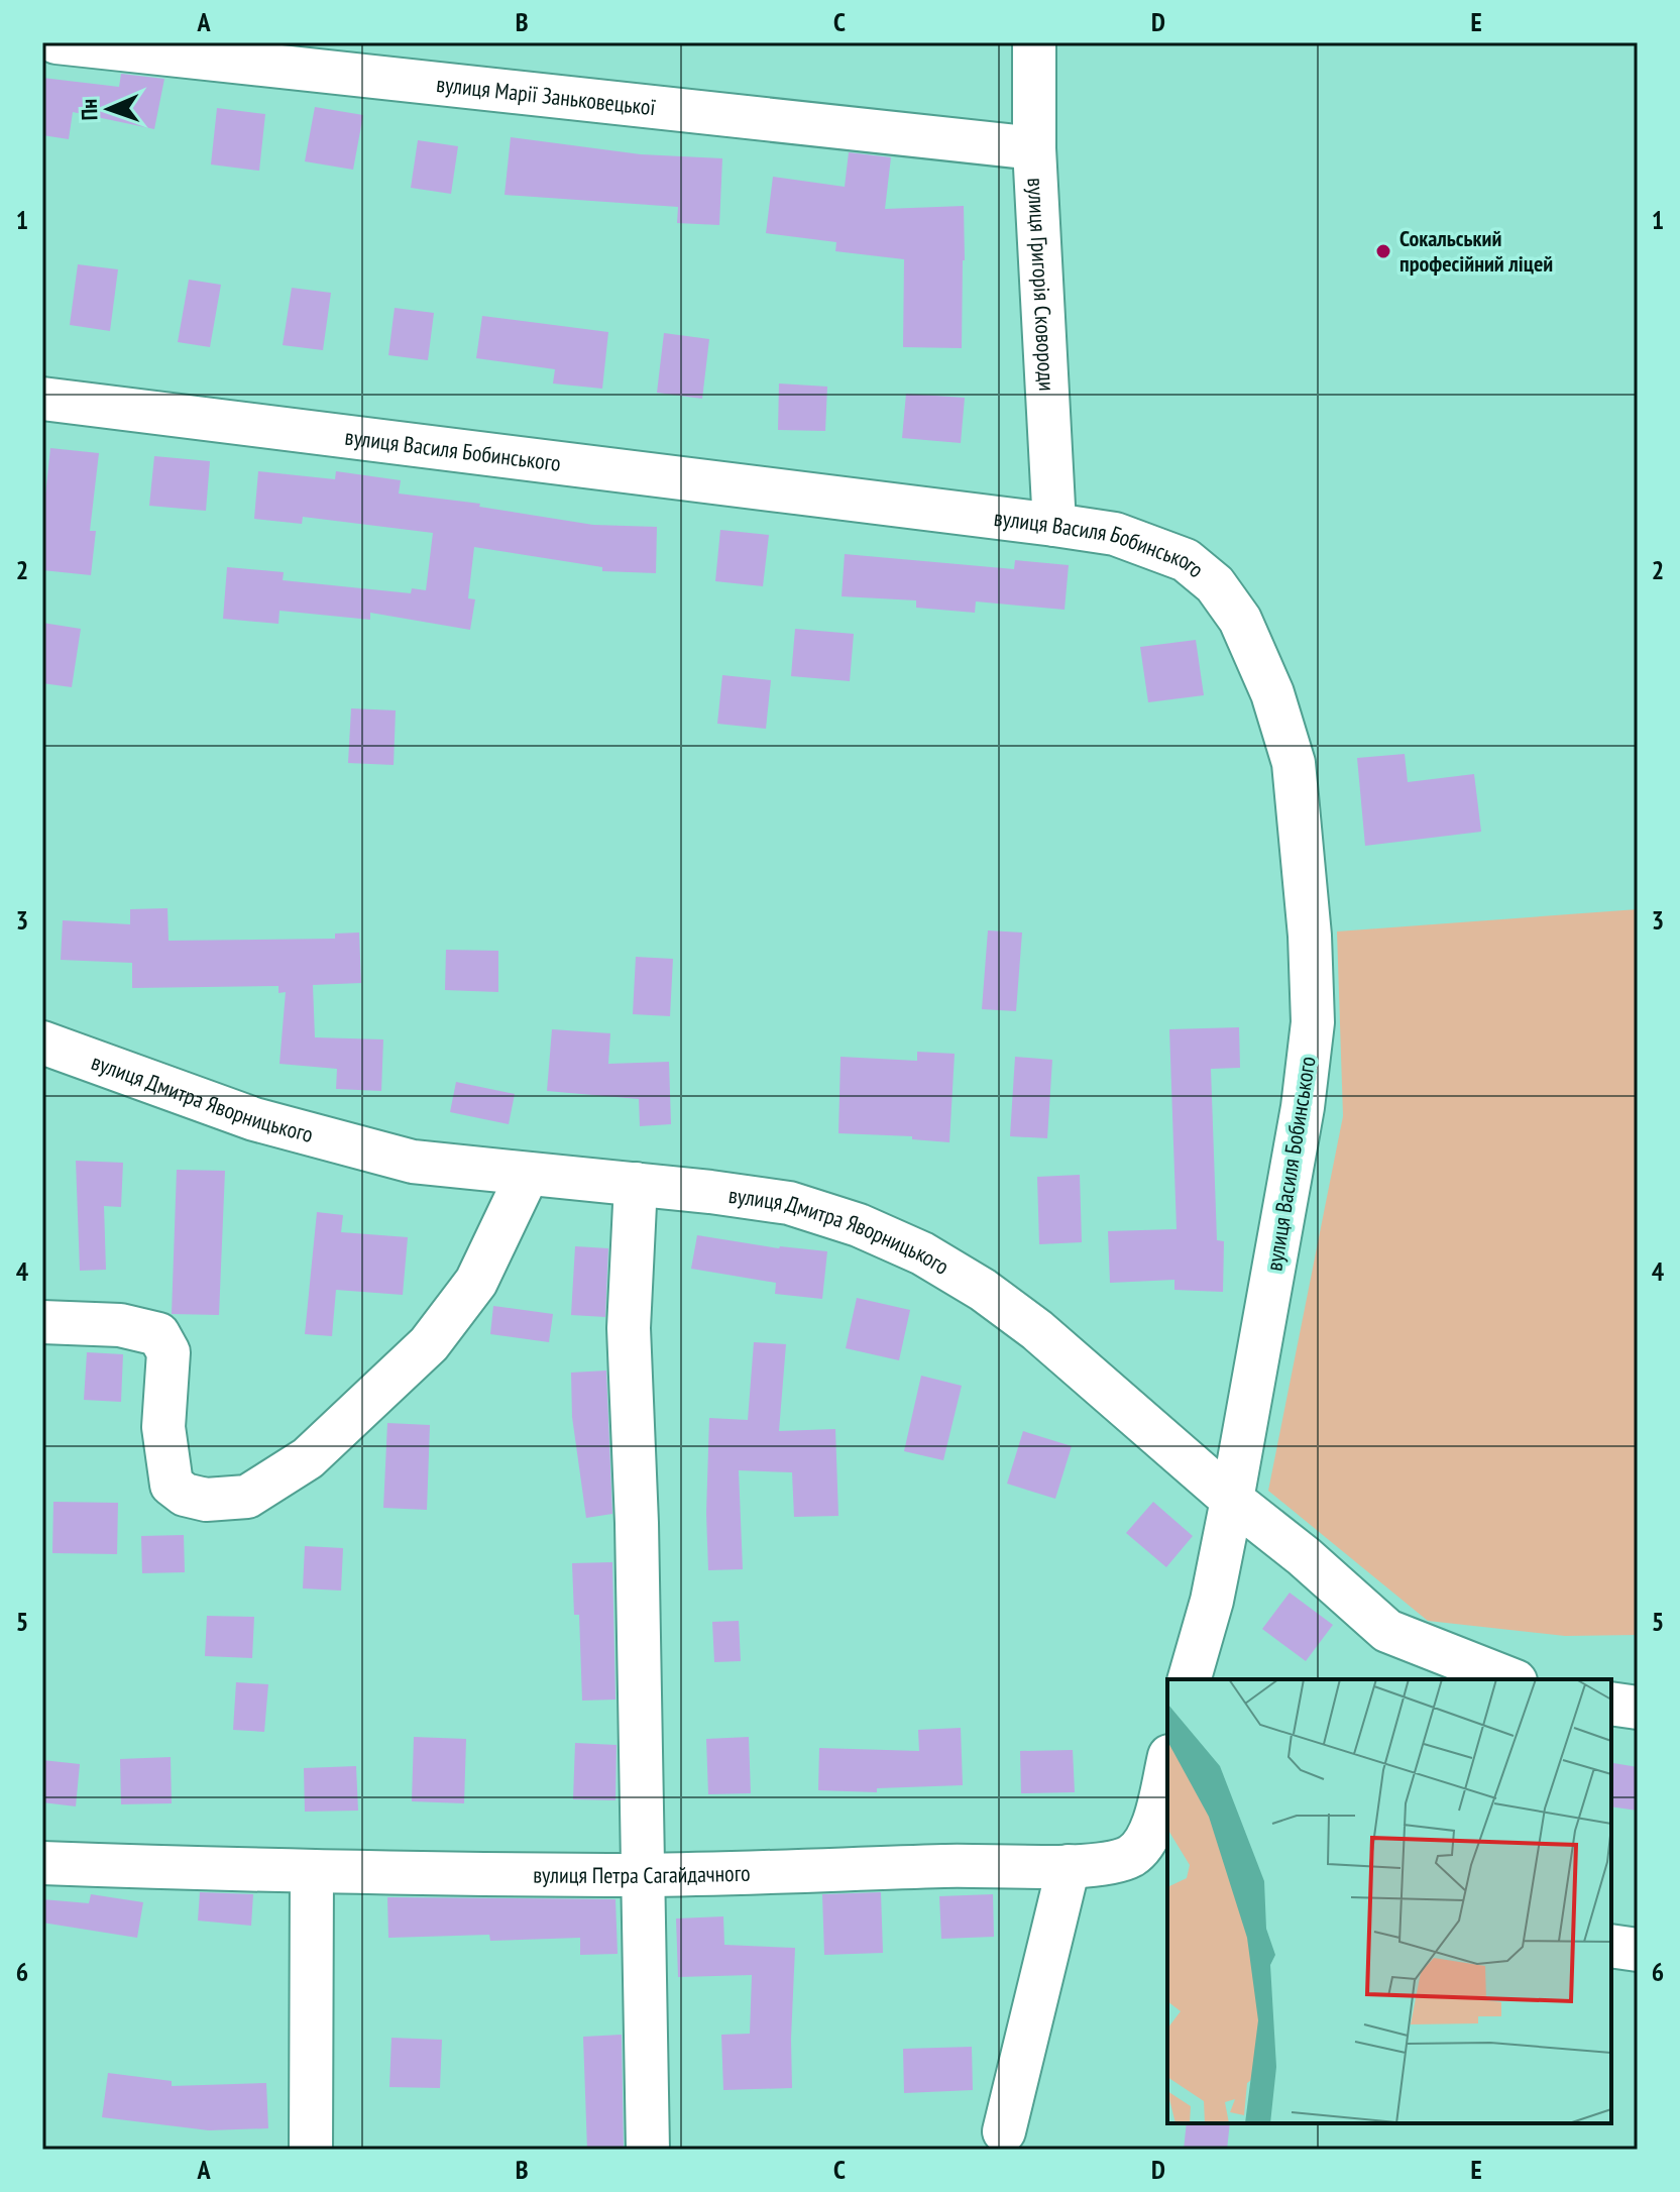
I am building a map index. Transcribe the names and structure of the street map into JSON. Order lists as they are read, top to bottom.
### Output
{
  "streets": {
    "street": [
      "вулиця Марії Заньковецької",
      "вулиця Григорія Сковороди",
      "вулиця Василя Бобинського",
      "вулиця Дмитра Яворницького",
      "вулиця Петра Сагайдачного"
    ]
  },
  "crossings": [
    ["вулиця Марії Заньковецької", "вулиця Григорія Сковороди"],
    ["вулиця Григорія Сковороди", "вулиця Василя Бобинського"],
    ["вулиця Василя Бобинського", "вулиця Дмитра Яворницького"]
  ],
  "places": ["Сокальський професійний ліцей"],
  "north": "left",
  "grid": {
    "columns": [
      "A",
      "B",
      "C",
      "D",
      "E"
    ],
    "rows": [
      "1",
      "2",
      "3",
      "4",
      "5",
      "6"
    ]
  }
}
